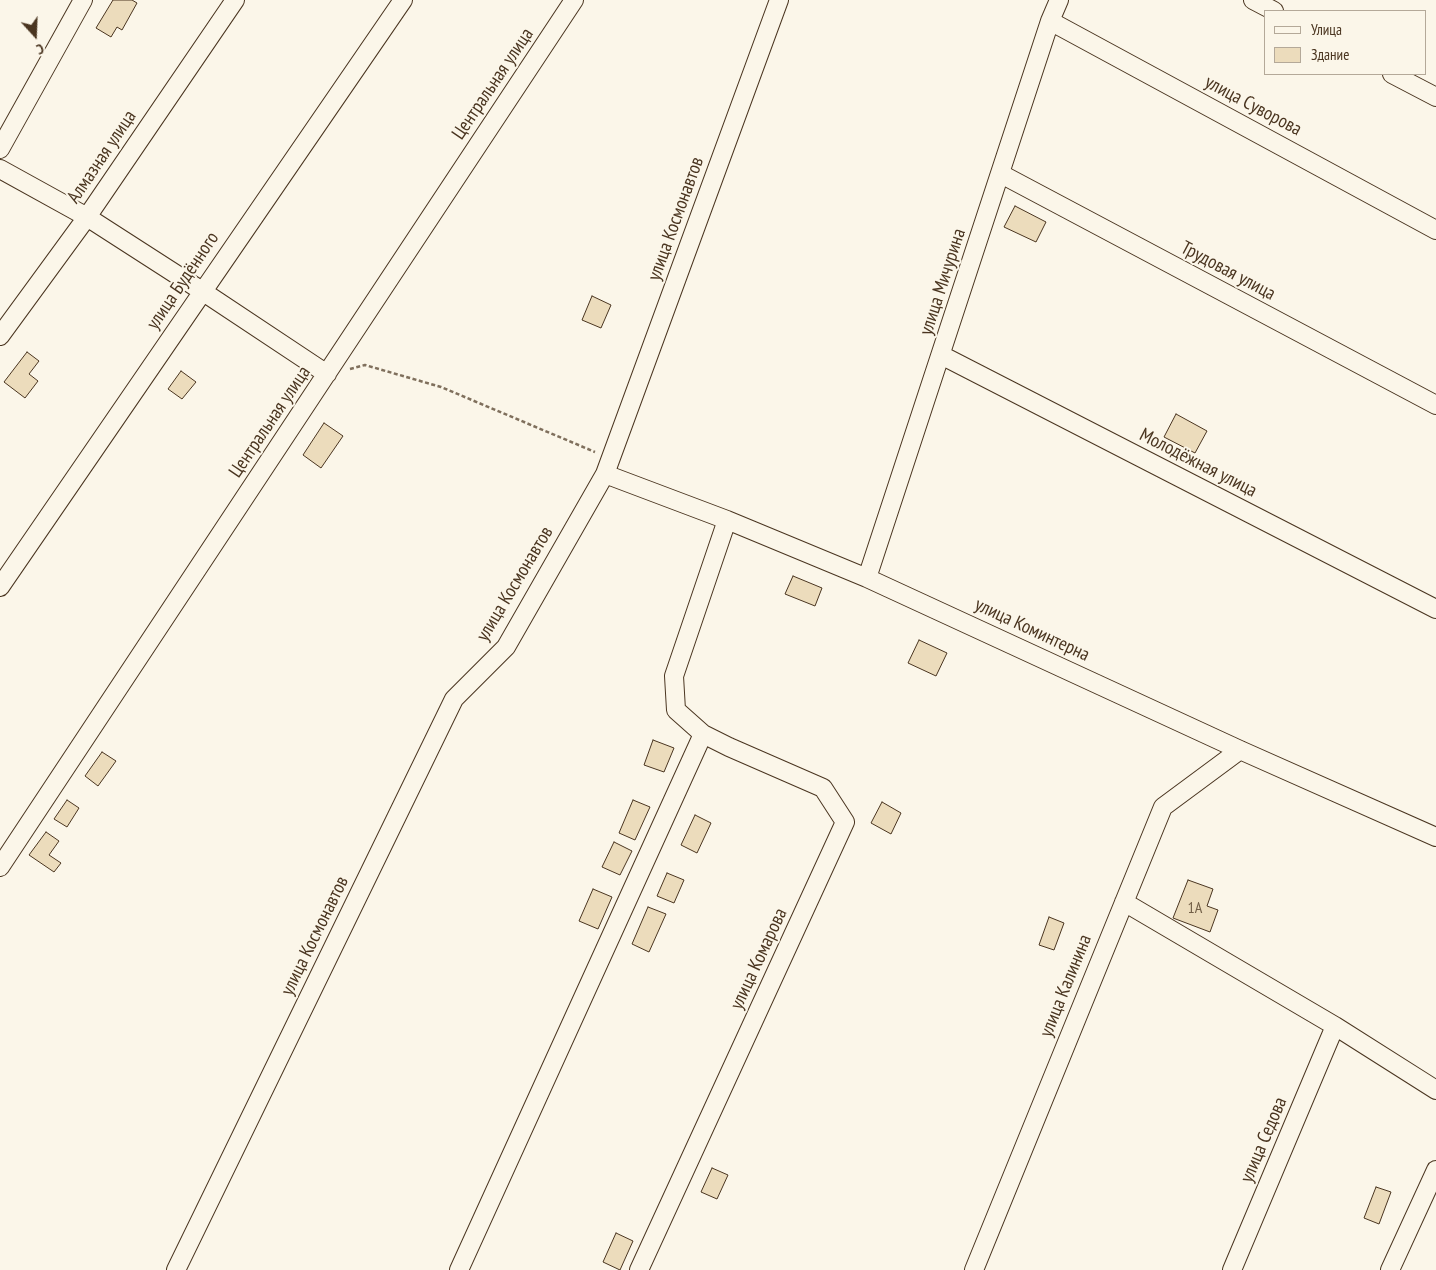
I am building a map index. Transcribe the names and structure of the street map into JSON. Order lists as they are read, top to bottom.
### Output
{
  "streets": {
    "street": [
      "Центральная улица",
      "улица Суворова",
      "Алмазная улица",
      "улица Космонавтов",
      "Трудовая улица",
      "улица Будённого",
      "улица Мичурина",
      "Молодёжная улица",
      "улица Коминтерна",
      "улица Комарова",
      "улица Калинина",
      "улица Седова"
    ]
  },
  "crossings": [
    ["улица Суворова", "улица Мичурина"],
    ["улица Космонавтов", "улица Коминтерна"],
    ["Трудовая улица", "улица Мичурина"],
    ["улица Мичурина", "Молодёжная улица"],
    ["улица Мичурина", "улица Коминтерна"],
    ["улица Коминтерна", "улица Комарова"],
    ["улица Коминтерна", "улица Калинина"]
  ],
  "house_numbers": ["1А"],
  "legend": ["Улица", "Здание"],
  "north": "bottom"
}
